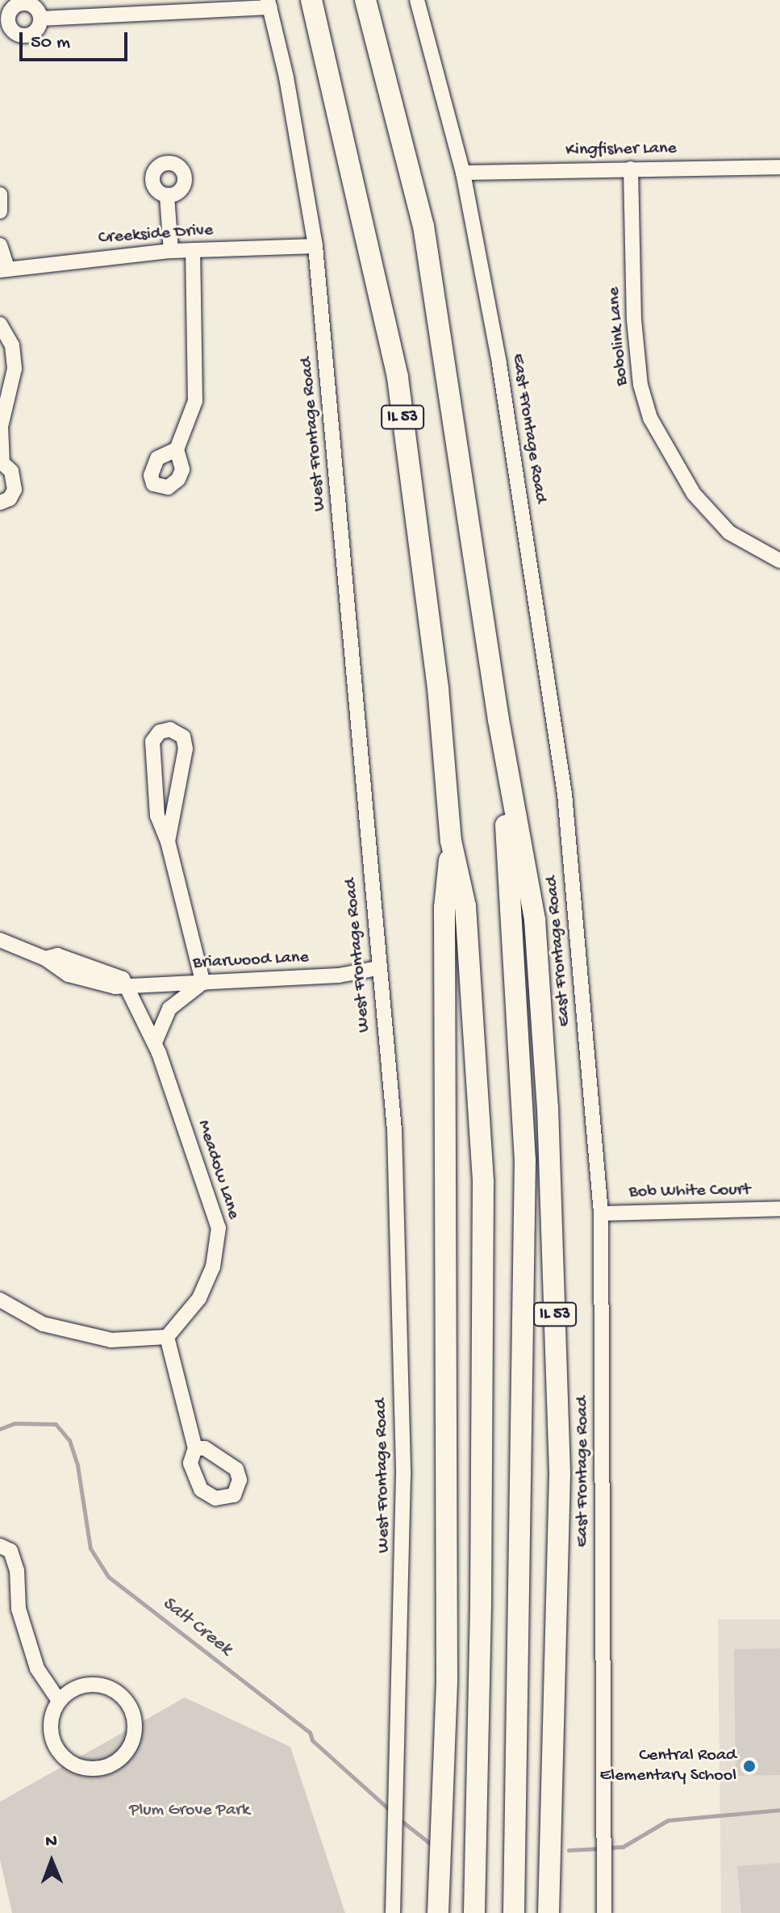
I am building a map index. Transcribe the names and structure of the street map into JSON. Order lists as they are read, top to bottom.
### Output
{
  "streets": {
    "highway": ["IL 53"],
    "street": [
      "Kingfisher Lane",
      "Creekside Drive",
      "Bobolink Lane",
      "East Frontage Road",
      "West Frontage Road",
      "Briarwood Lane",
      "Meadow Lane",
      "Bob White Court"
    ]
  },
  "crossings": [
    ["Kingfisher Lane", "Bobolink Lane"],
    ["Kingfisher Lane", "East Frontage Road"],
    ["Creekside Drive", "West Frontage Road"],
    ["East Frontage Road", "Bob White Court"],
    ["West Frontage Road", "Briarwood Lane"],
    ["Briarwood Lane", "Meadow Lane"]
  ],
  "water": ["Salt Creek"],
  "parks": ["Plum Grove Park"],
  "places": ["Central Road Elementary School"],
  "scale_bar": "50 m",
  "north": "top"
}
